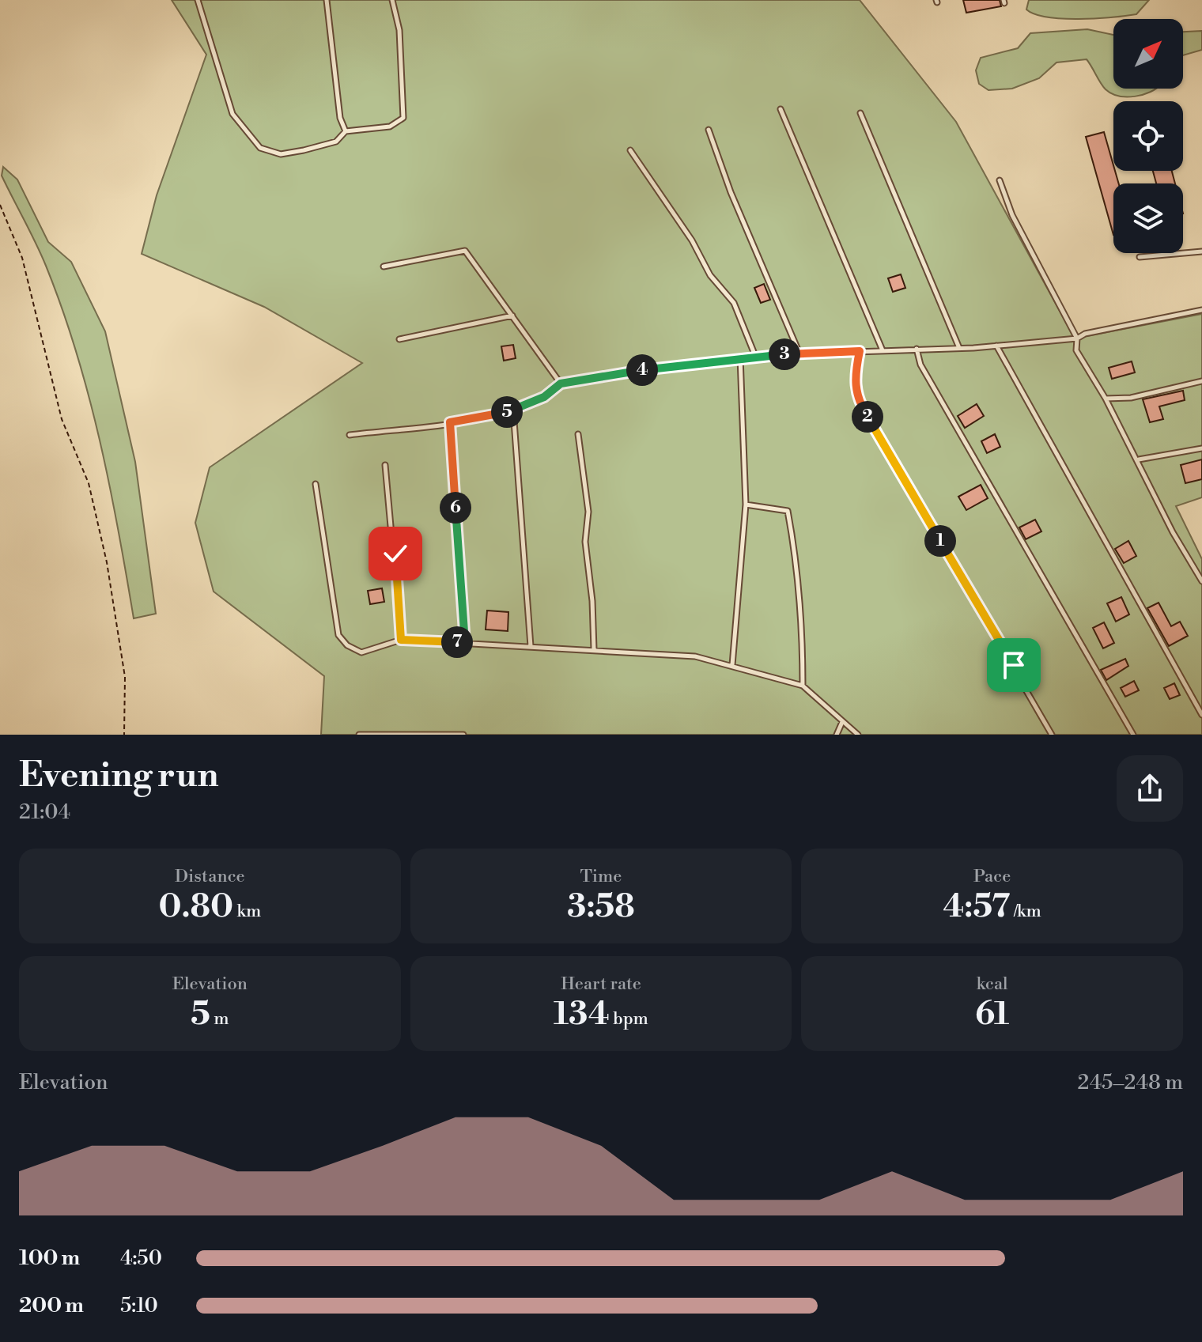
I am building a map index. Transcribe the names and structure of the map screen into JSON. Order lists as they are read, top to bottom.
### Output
{
  "north": "top right",
  "page": {
    "pins": [
      "3",
      "4",
      "5",
      "2",
      "6",
      "1",
      "7"
    ],
    "heading": ["Evening run", "21:04"],
    "stats": [
      ["Distance", "0.80 km"],
      ["Time", "3:58"],
      ["Pace", "4:57 /km"],
      ["Elevation", "5 m"],
      ["Heart rate", "134 bpm"],
      ["kcal", "61"]
    ],
    "chart": ["Elevation", "245–248 m"],
    "list": [
      {
        "name": "100 m",
        "note": "4:50"
      },
      {
        "name": "200 m",
        "note": "5:10"
      }
    ]
  }
}
